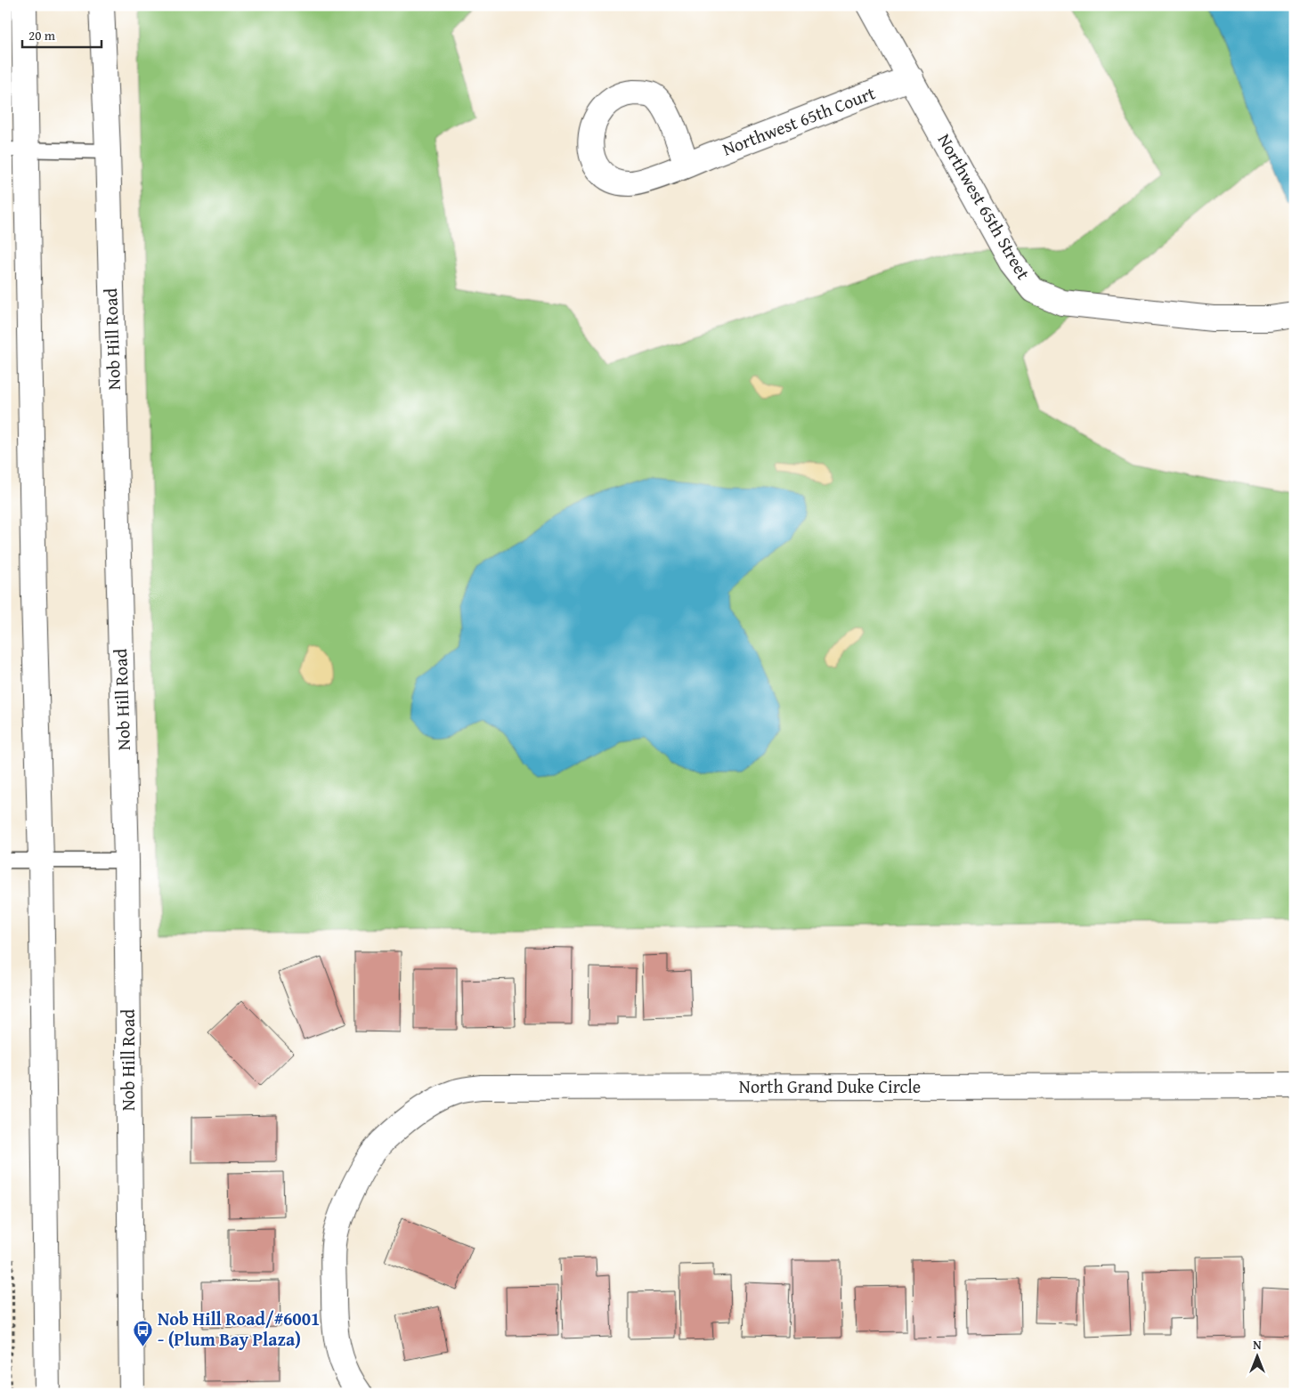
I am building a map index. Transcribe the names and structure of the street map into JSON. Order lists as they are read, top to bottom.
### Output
{
  "streets": {
    "main road": [
      "Northwest 65th Court",
      "Northwest 65th Street",
      "Nob Hill Road",
      "North Grand Duke Circle"
    ]
  },
  "crossings": [
    ["Northwest 65th Court", "Northwest 65th Street"]
  ],
  "places": {
    "bus stop": ["Nob Hill Road/#6001 - (Plum Bay Plaza)"]
  },
  "scale_bar": "20 m",
  "north": "top"
}
